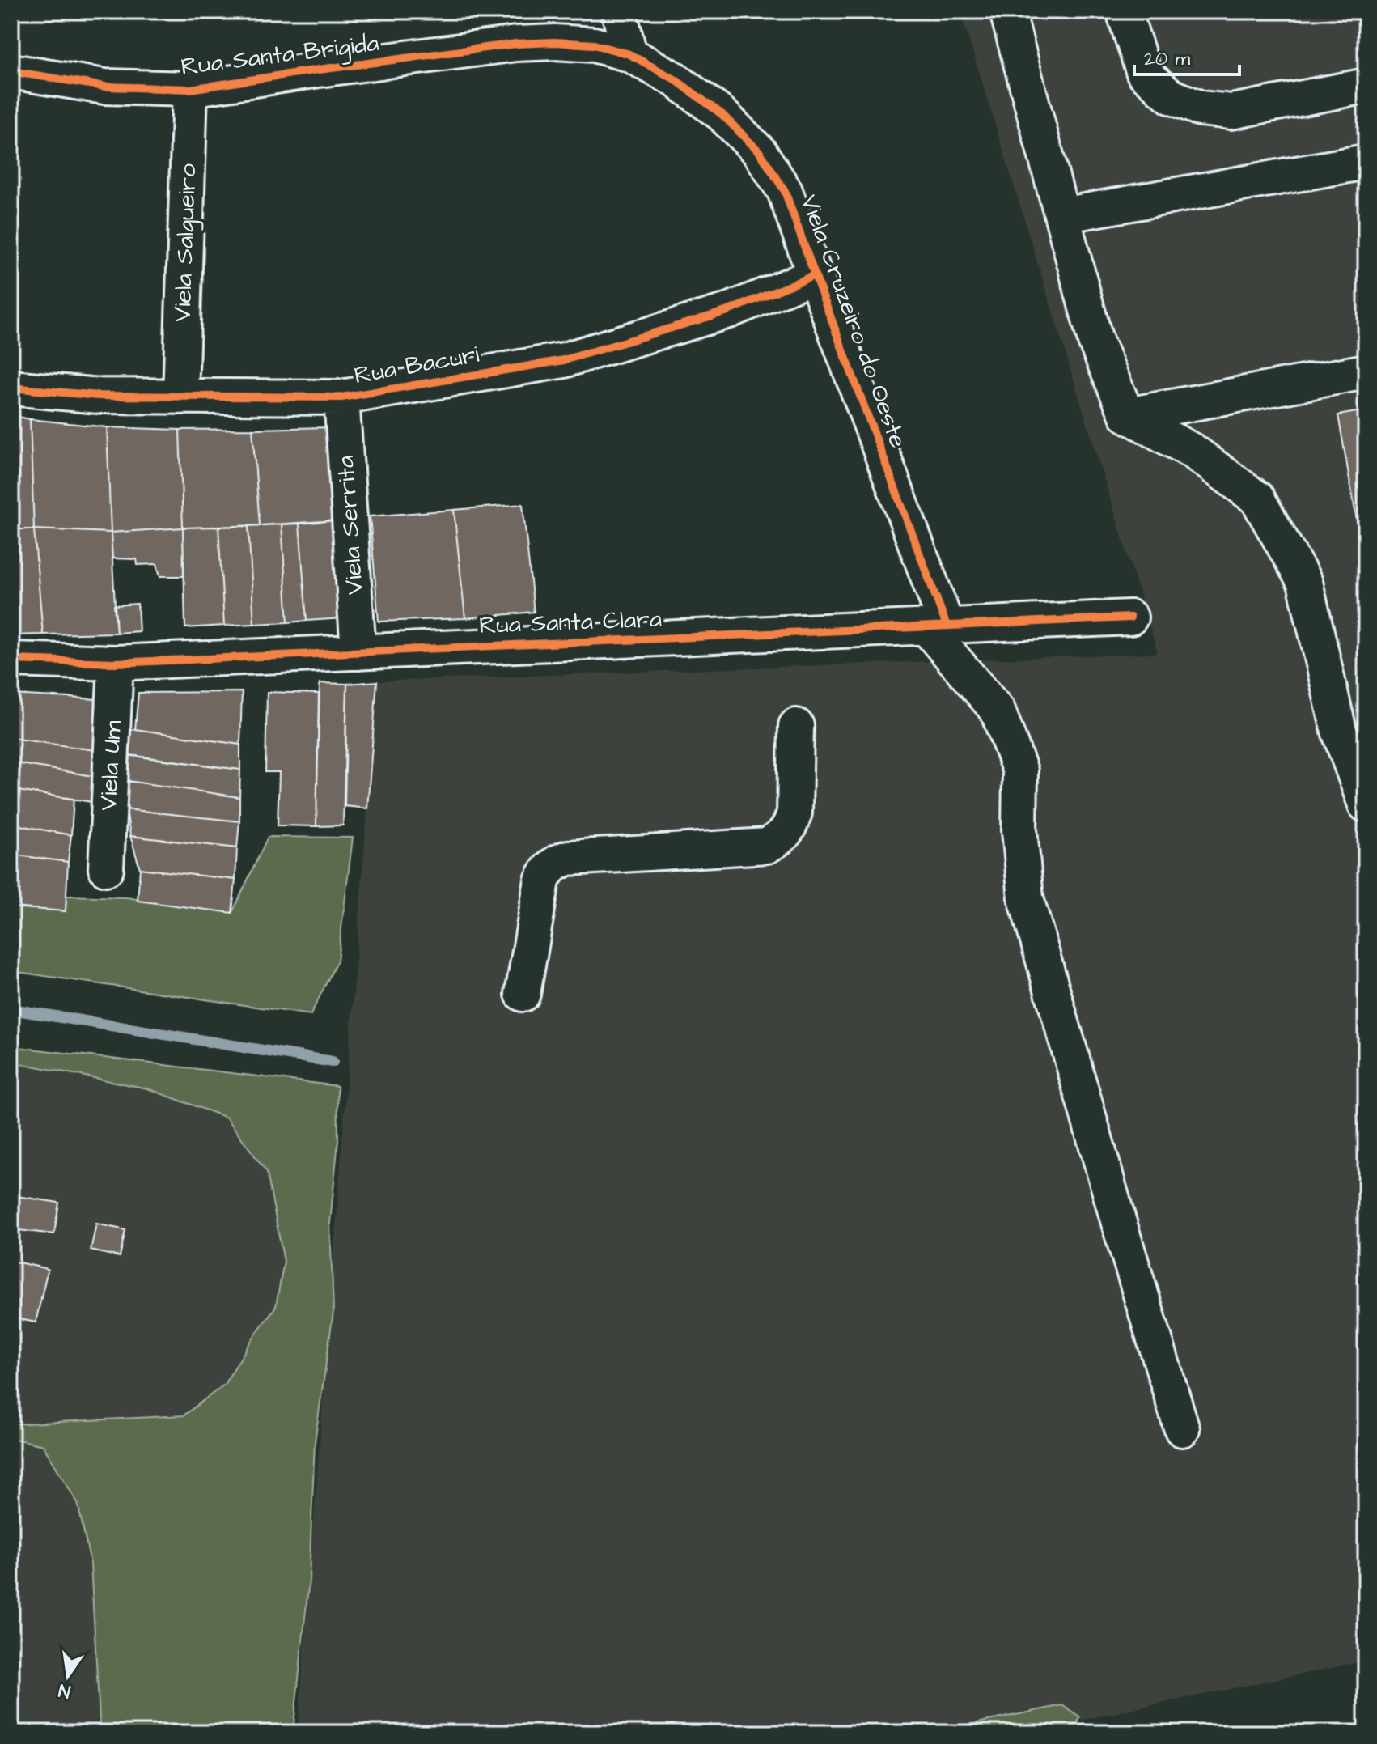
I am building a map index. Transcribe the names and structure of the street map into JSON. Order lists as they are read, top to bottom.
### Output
{
  "streets": {
    "street": [
      "Rua Santa Brigida",
      "Viela Salgueiro",
      "Viela Cruzeiro do Oeste",
      "Rua Bacuri",
      "Viela Serrita",
      "Rua Santa Clara",
      "Viela Um"
    ]
  },
  "crossings": [
    ["Rua Santa Brigida", "Viela Salgueiro"],
    ["Rua Santa Brigida", "Viela Cruzeiro do Oeste"],
    ["Viela Salgueiro", "Rua Bacuri"],
    ["Viela Cruzeiro do Oeste", "Rua Bacuri"],
    ["Viela Cruzeiro do Oeste", "Rua Santa Clara"],
    ["Rua Bacuri", "Viela Serrita"],
    ["Viela Serrita", "Rua Santa Clara"],
    ["Rua Santa Clara", "Viela Um"]
  ],
  "scale_bar": "20 m",
  "north": "bottom"
}
